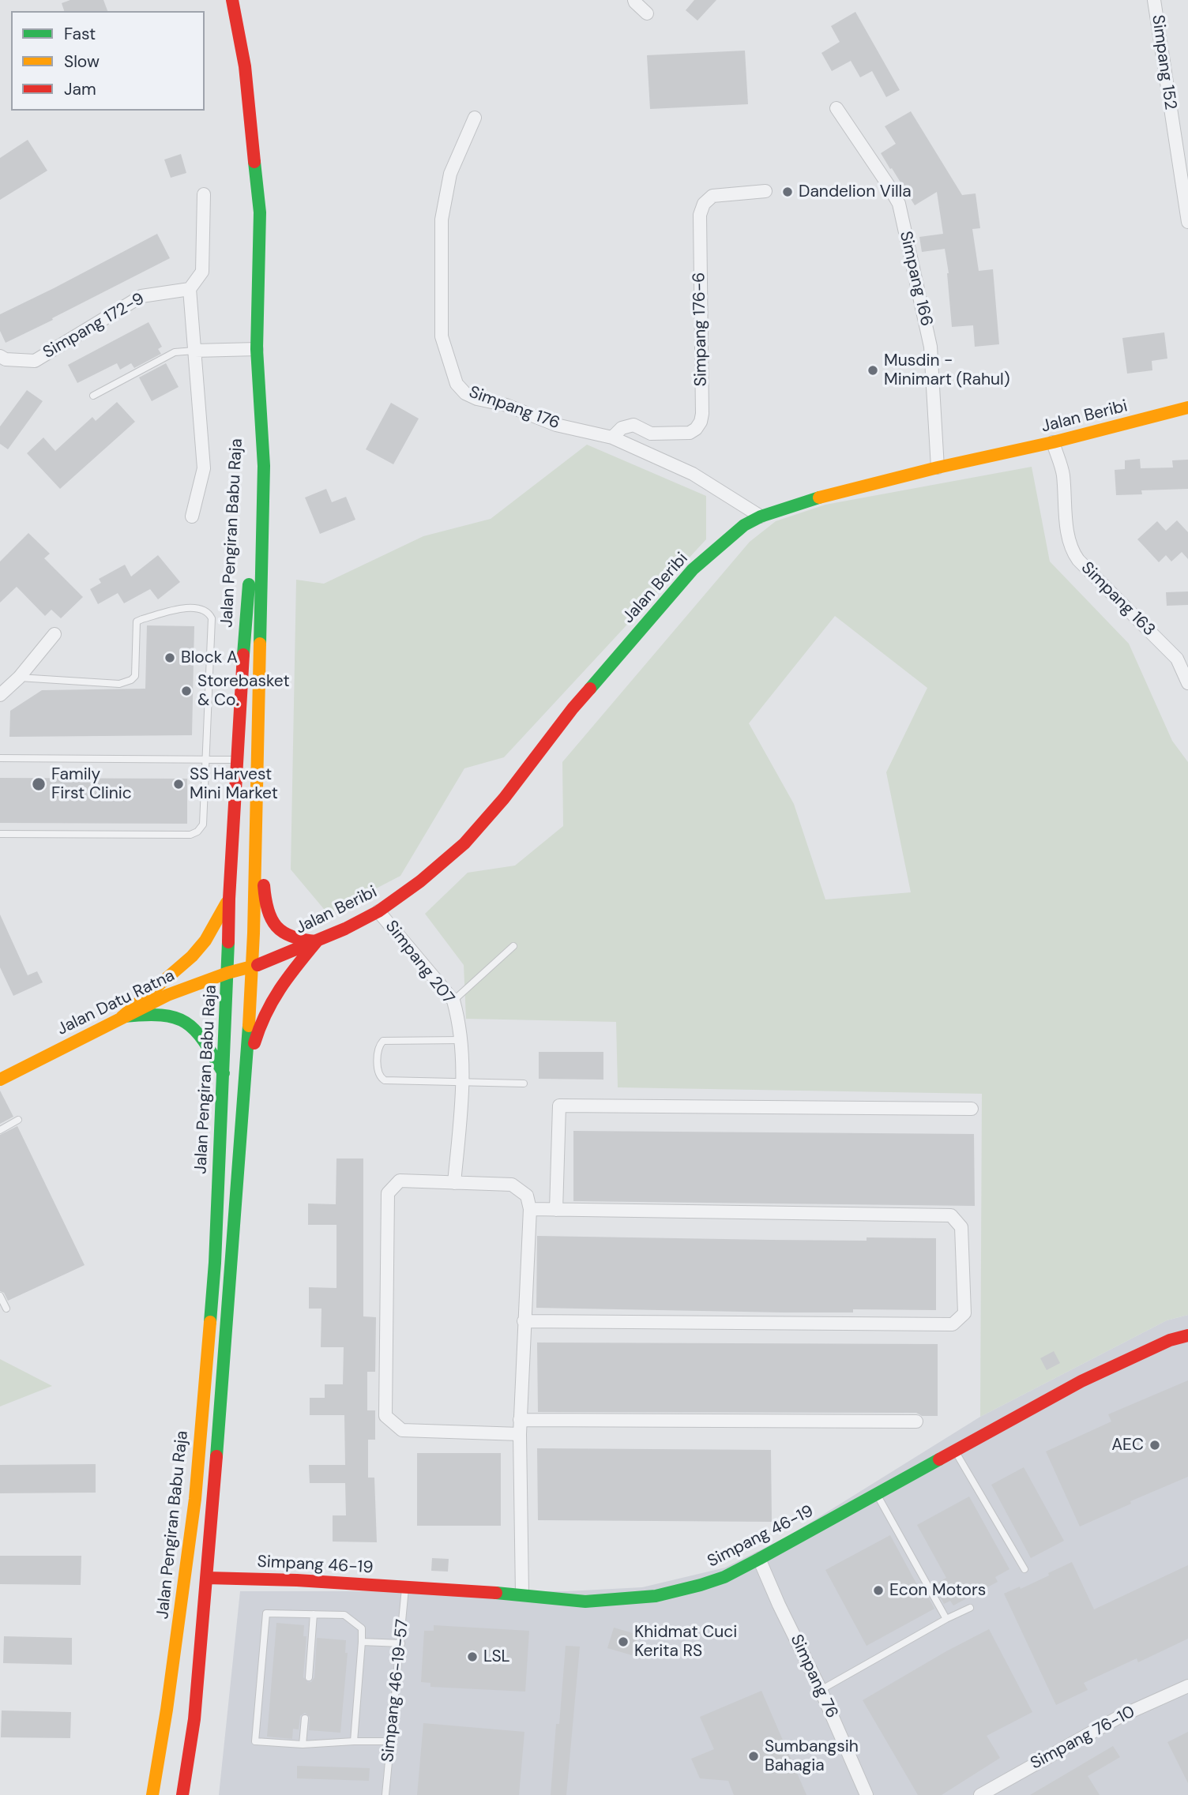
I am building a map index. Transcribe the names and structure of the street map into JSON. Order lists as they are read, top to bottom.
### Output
{
  "streets": {
    "main road": [
      "Jalan Beribi",
      "Jalan Pengiran Babu Raja",
      "Jalan Datu Ratna",
      "Simpang 46-19"
    ],
    "street": [
      "Simpang 152",
      "Simpang 166",
      "Simpang 172-9",
      "Simpang 176-6",
      "Simpang 176",
      "Simpang 163",
      "Simpang 207",
      "Simpang 76",
      "Simpang 76-10"
    ],
    "lane": ["Simpang 46-19-57"]
  },
  "crossings": [
    ["Simpang 166", "Jalan Beribi"],
    ["Simpang 176-6", "Simpang 176"],
    ["Simpang 176", "Jalan Beribi"],
    ["Jalan Beribi", "Jalan Pengiran Babu Raja"],
    ["Jalan Beribi", "Simpang 163"],
    ["Jalan Beribi", "Simpang 207"],
    ["Jalan Beribi", "Jalan Datu Ratna"],
    ["Jalan Pengiran Babu Raja", "Jalan Datu Ratna"],
    ["Jalan Pengiran Babu Raja", "Simpang 46-19"],
    ["Simpang 46-19", "Simpang 76"],
    ["Simpang 46-19", "Simpang 46-19-57"]
  ],
  "places": [
    "Dandelion Villa",
    "Musdin - Minimart (Rahul)",
    "Block A",
    "Storebasket & Co.",
    "Family First Clinic",
    "SS Harvest Mini Market",
    "AEC",
    "Econ Motors",
    "Khidmat Cuci Kerita RS",
    "LSL",
    "Sumbangsih Bahagia"
  ],
  "legend": ["Fast", "Slow", "Jam"]
}
